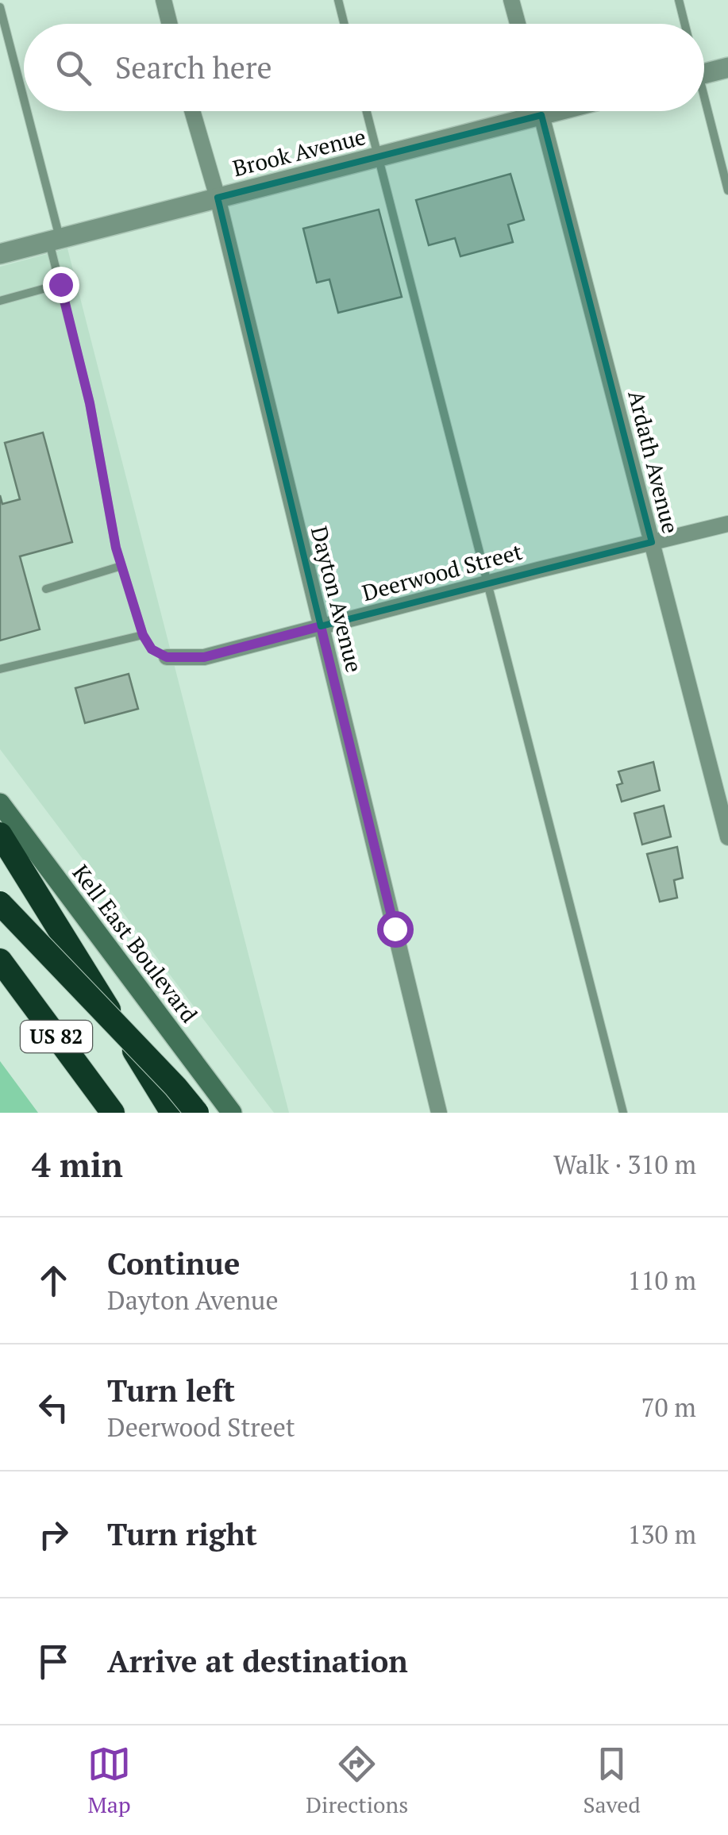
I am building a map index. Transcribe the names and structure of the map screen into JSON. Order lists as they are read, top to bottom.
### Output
{
  "streets": {
    "highway": ["US 82"],
    "main road": ["Kell East Boulevard"],
    "street": [
      "Brook Avenue",
      "Ardath Avenue",
      "Deerwood Street",
      "Dayton Avenue"
    ]
  },
  "crossings": [
    ["Brook Avenue", "Dayton Avenue"],
    ["Ardath Avenue", "Deerwood Street"],
    ["Deerwood Street", "Dayton Avenue"]
  ],
  "page": {
    "search": "Search here",
    "heading": ["4 min", "Walk · 310 m"],
    "list": [
      ["Continue", "Dayton Avenue", "110 m"],
      ["Turn left", "Deerwood Street", "70 m"],
      ["Turn right", "130 m"],
      "Arrive at destination"
    ],
    "nav": ["Map", "Directions", "Saved"]
  }
}
